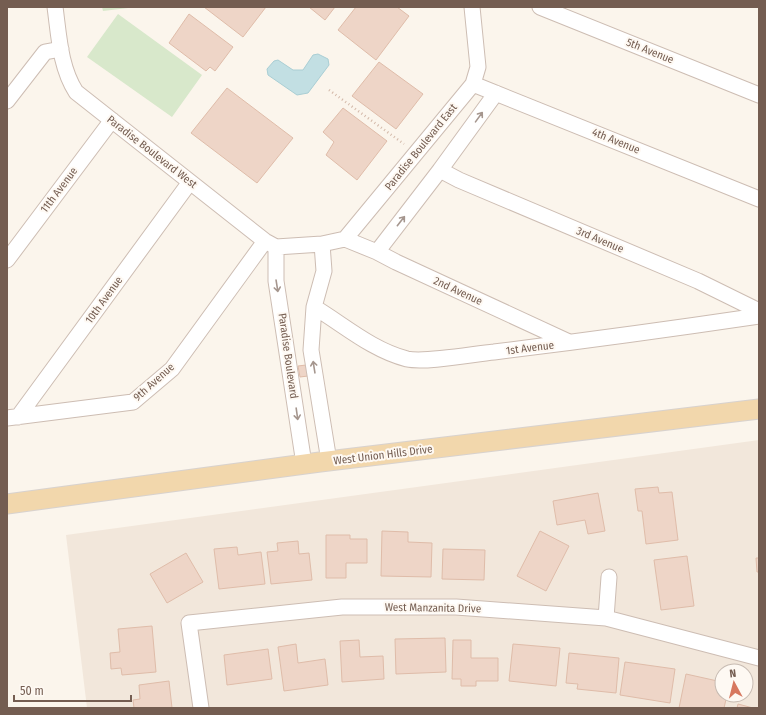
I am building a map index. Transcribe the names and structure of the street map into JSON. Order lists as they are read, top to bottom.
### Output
{
  "streets": {
    "main road": ["West Union Hills Drive"],
    "street": [
      "5th Avenue",
      "4th Avenue",
      "Paradise Boulevard East",
      "Paradise Boulevard West",
      "11th Avenue",
      "3rd Avenue",
      "2nd Avenue",
      "10th Avenue",
      "1st Avenue",
      "Paradise Boulevard",
      "9th Avenue",
      "West Manzanita Drive"
    ]
  },
  "crossings": [
    ["4th Avenue", "Paradise Boulevard East"],
    ["Paradise Boulevard East", "2nd Avenue"],
    ["Paradise Boulevard West", "11th Avenue"],
    ["Paradise Boulevard West", "10th Avenue"],
    ["Paradise Boulevard West", "Paradise Boulevard"],
    ["Paradise Boulevard West", "9th Avenue"],
    ["2nd Avenue", "1st Avenue"],
    ["10th Avenue", "9th Avenue"],
    ["Paradise Boulevard", "9th Avenue"],
    ["Paradise Boulevard", "West Union Hills Drive"]
  ],
  "scale_bar": "50 m",
  "north": "top"
}
